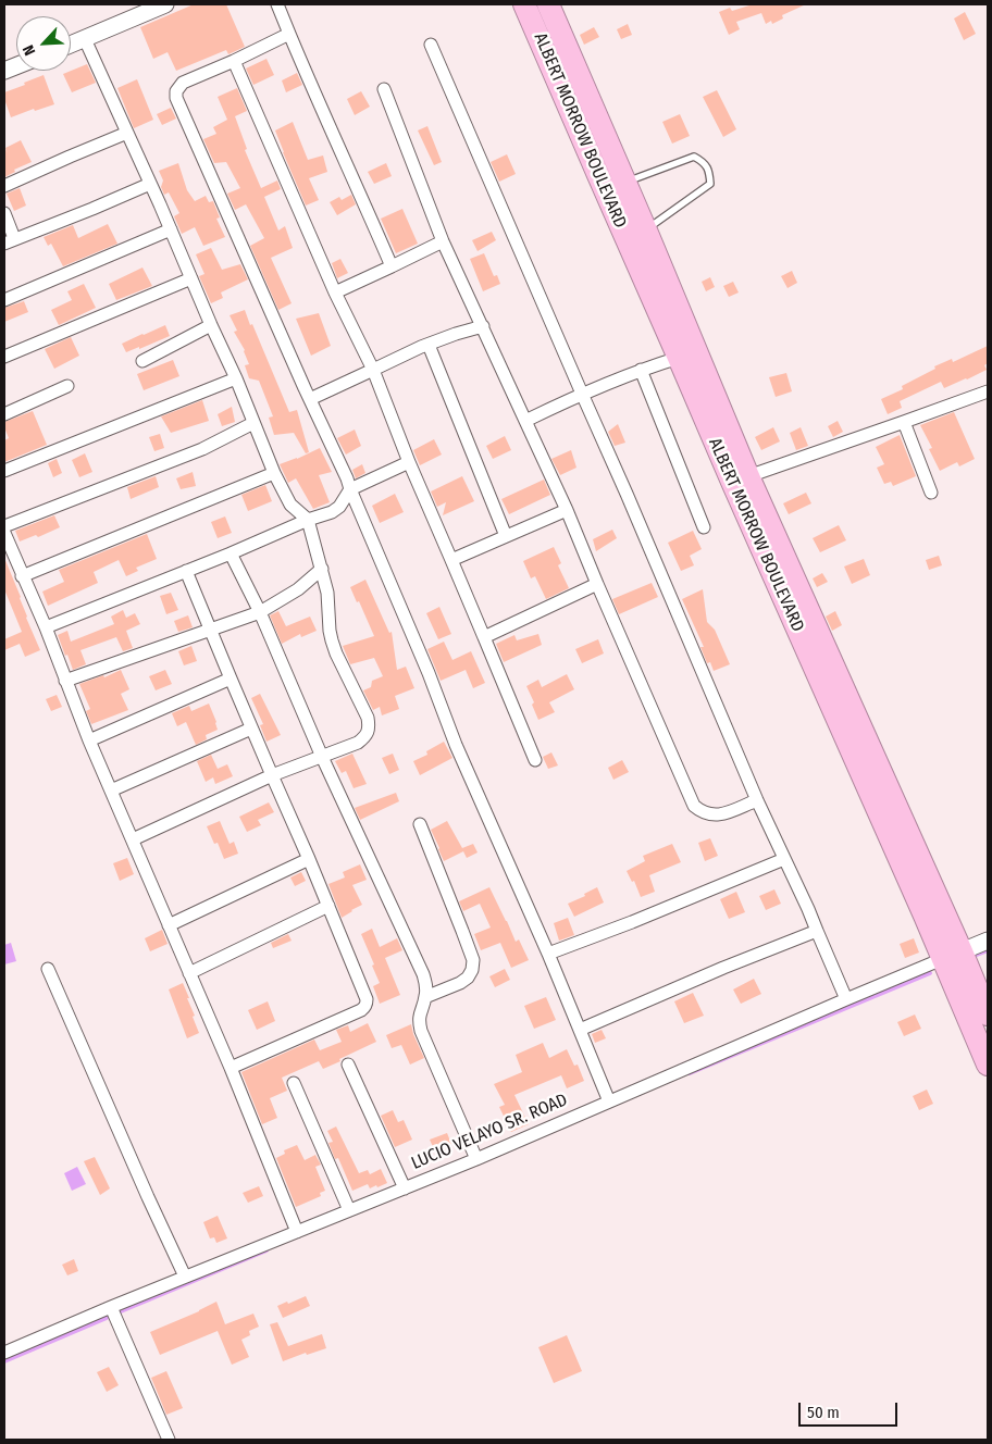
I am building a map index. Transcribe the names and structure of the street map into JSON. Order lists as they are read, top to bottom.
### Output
{
  "streets": {
    "highway": ["ALBERT MORROW BOULEVARD"],
    "street": ["LUCIO VELAYO SR. ROAD"]
  },
  "crossings": [
    ["ALBERT MORROW BOULEVARD", "LUCIO VELAYO SR. ROAD"]
  ],
  "scale_bar": "50 m",
  "north": "bottom left"
}
